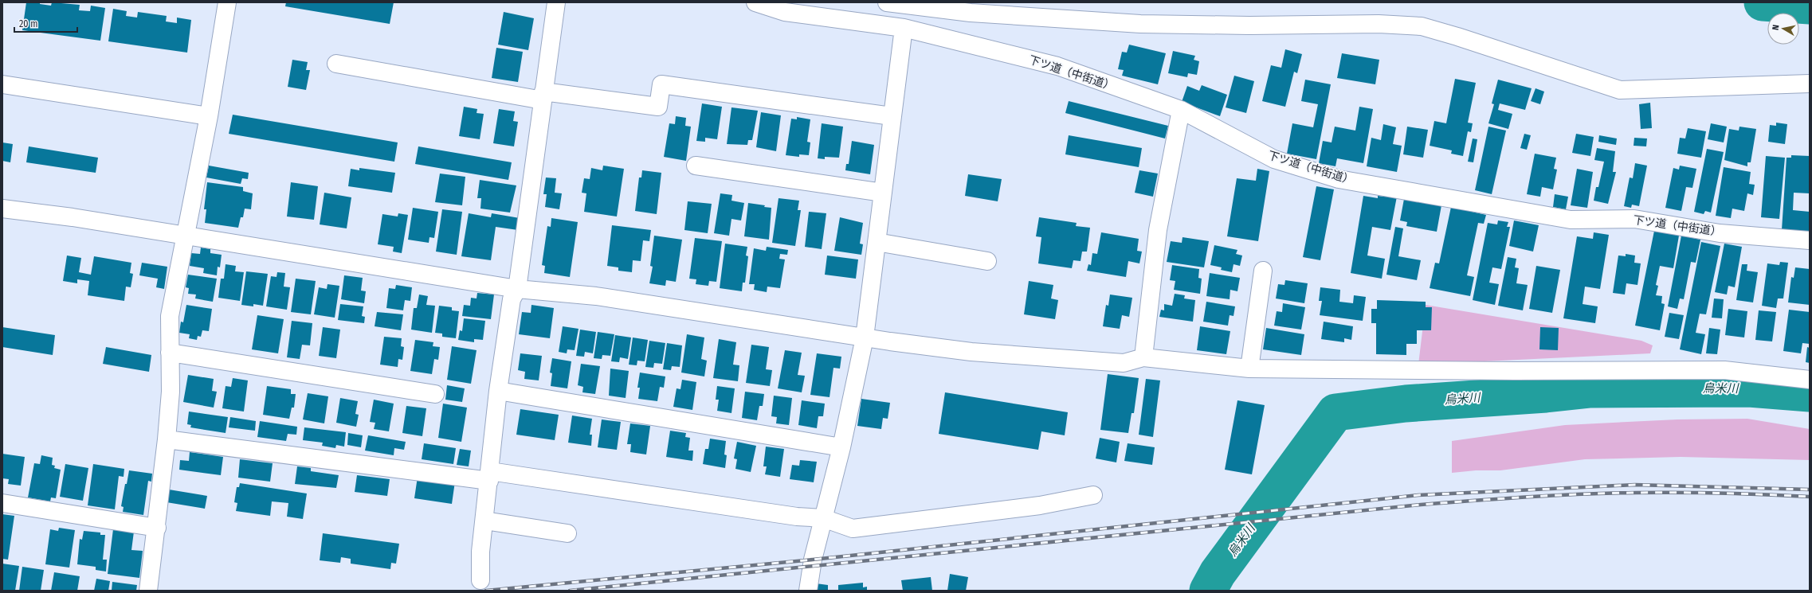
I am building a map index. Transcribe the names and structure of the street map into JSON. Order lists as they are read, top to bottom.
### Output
{
  "streets": {
    "street": ["下ツ道（中街道）"]
  },
  "water": ["烏米川"],
  "scale_bar": "20 m",
  "north": "left"
}
